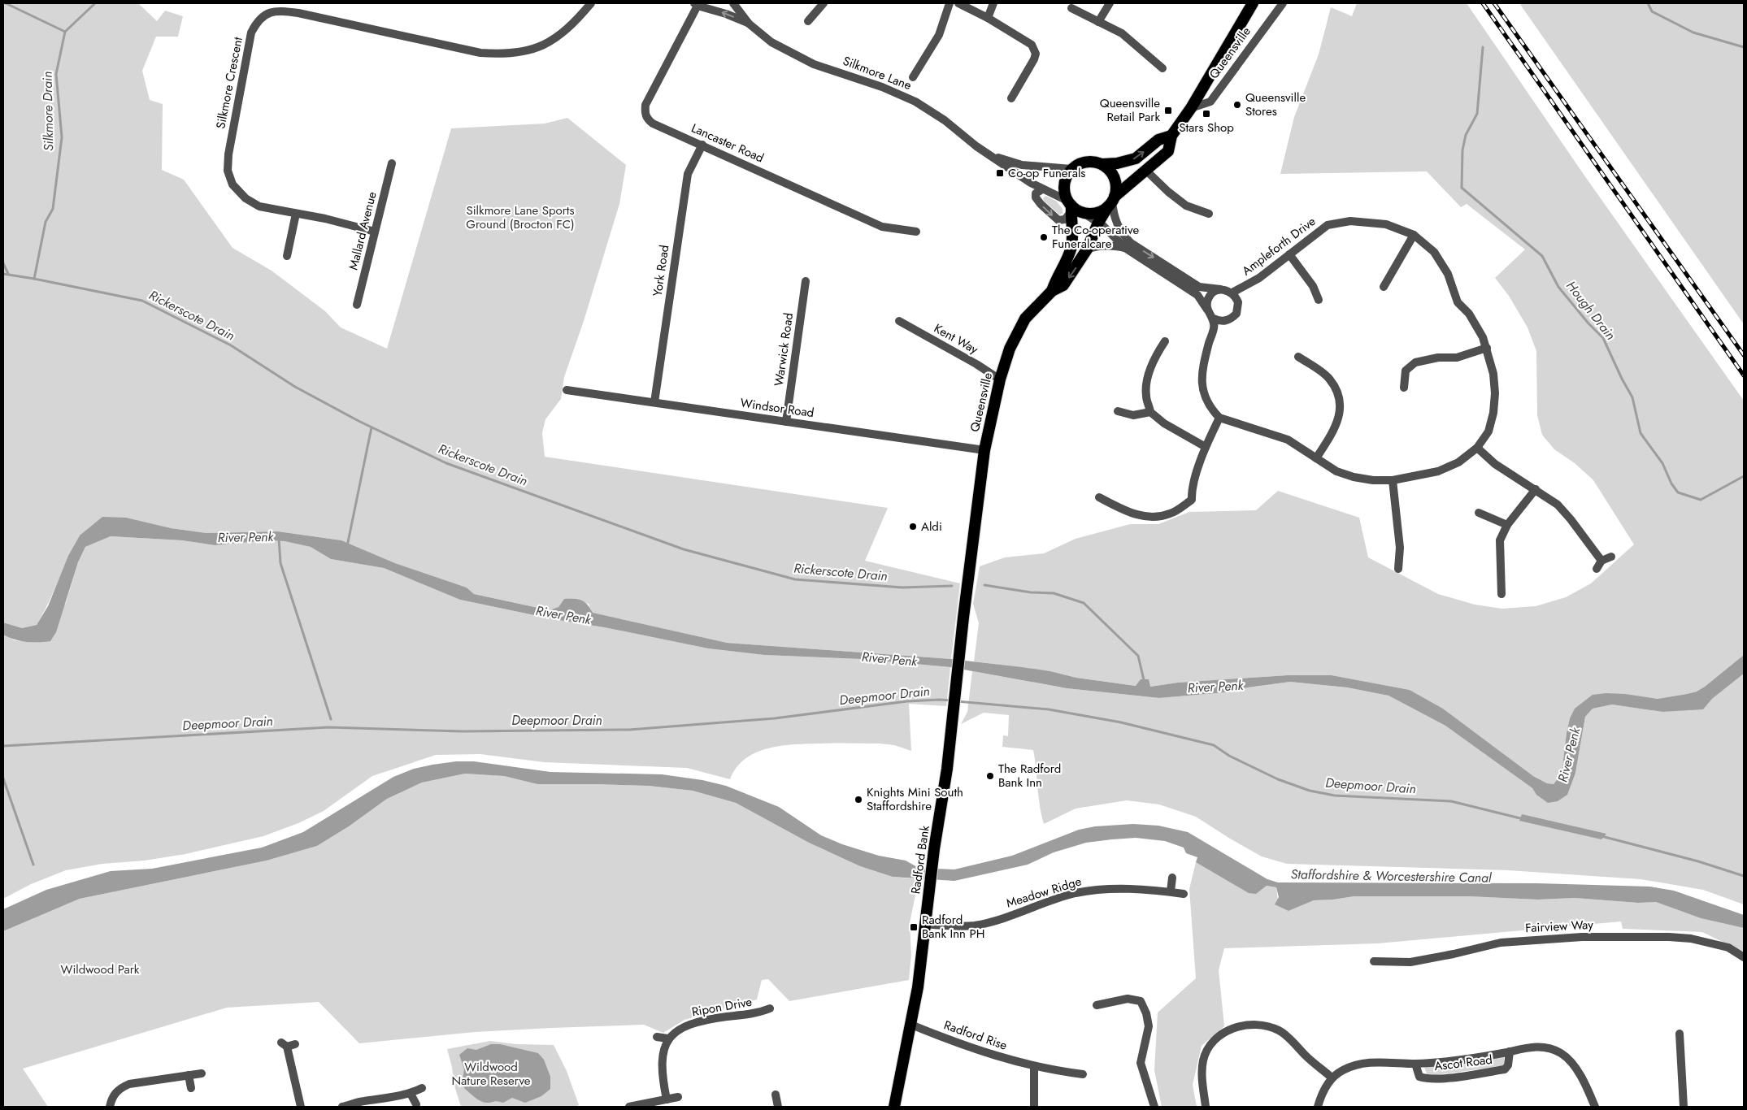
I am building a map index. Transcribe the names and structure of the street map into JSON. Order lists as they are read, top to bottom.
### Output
{
  "streets": {
    "highway": ["Queensville", "Radford Bank"],
    "street": [
      "Silkmore Lane",
      "Silkmore Crescent",
      "Lancaster Road",
      "Mallard Avenue",
      "Ampleforth Drive",
      "York Road",
      "Kent Way",
      "Warwick Road",
      "Windsor Road",
      "Meadow Ridge",
      "Fairview Way",
      "Ripon Drive",
      "Radford Rise",
      "Ascot Road"
    ]
  },
  "crossings": [
    ["Queensville", "Silkmore Lane"],
    ["Queensville", "Kent Way"],
    ["Queensville", "Windsor Road"],
    ["Queensville", "Radford Bank"],
    ["Silkmore Lane", "Lancaster Road"],
    ["Silkmore Crescent", "Mallard Avenue"],
    ["Lancaster Road", "York Road"],
    ["York Road", "Windsor Road"],
    ["Warwick Road", "Windsor Road"],
    ["Radford Bank", "Meadow Ridge"],
    ["Radford Bank", "Radford Rise"]
  ],
  "water": [
    "Silkmore Drain",
    "Hough Drain",
    "Rickerscote Drain",
    "River Penk",
    "Deepmoor Drain",
    "Staffordshire & Worcestershire Canal"
  ],
  "parks": ["Silkmore Lane Sports Ground (Brocton FC)", "Wildwood Park", "Wildwood Nature Reserve"],
  "places": {
    "other": [
      "Queensville Stores",
      "The Co-operative Funeralcare",
      "Aldi",
      "The Radford Bank Inn",
      "Knights Mini South Staffordshire"
    ],
    "transit": [
      "Queensville Retail Park",
      "Stars Shop",
      "Co-op Funerals",
      "Radford Bank Inn PH"
    ]
  }
}
